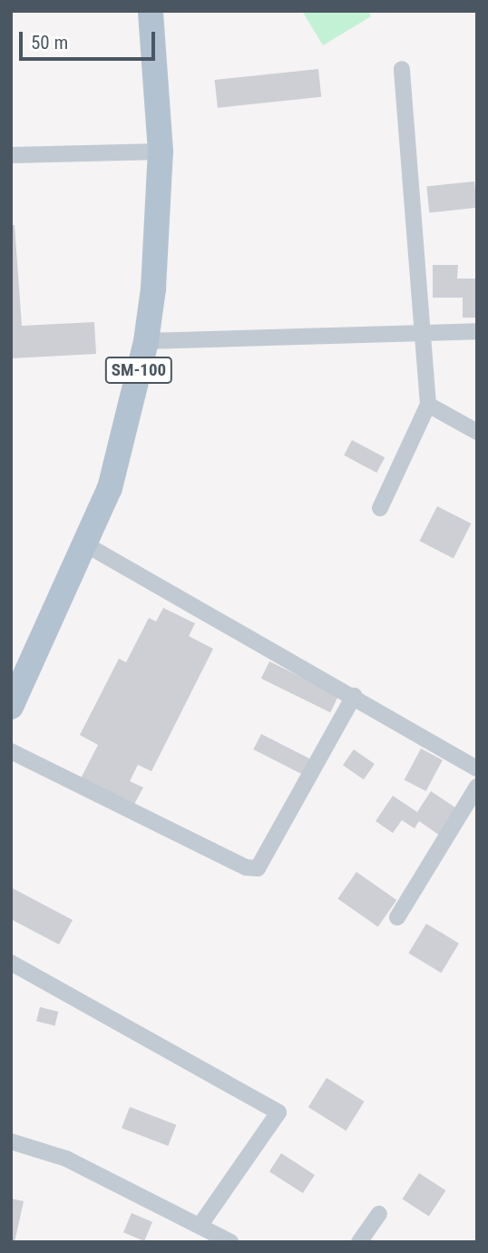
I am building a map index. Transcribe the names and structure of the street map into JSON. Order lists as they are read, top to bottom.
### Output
{
  "streets": {
    "main road": ["SM-100"]
  },
  "scale_bar": "50 m"
}
